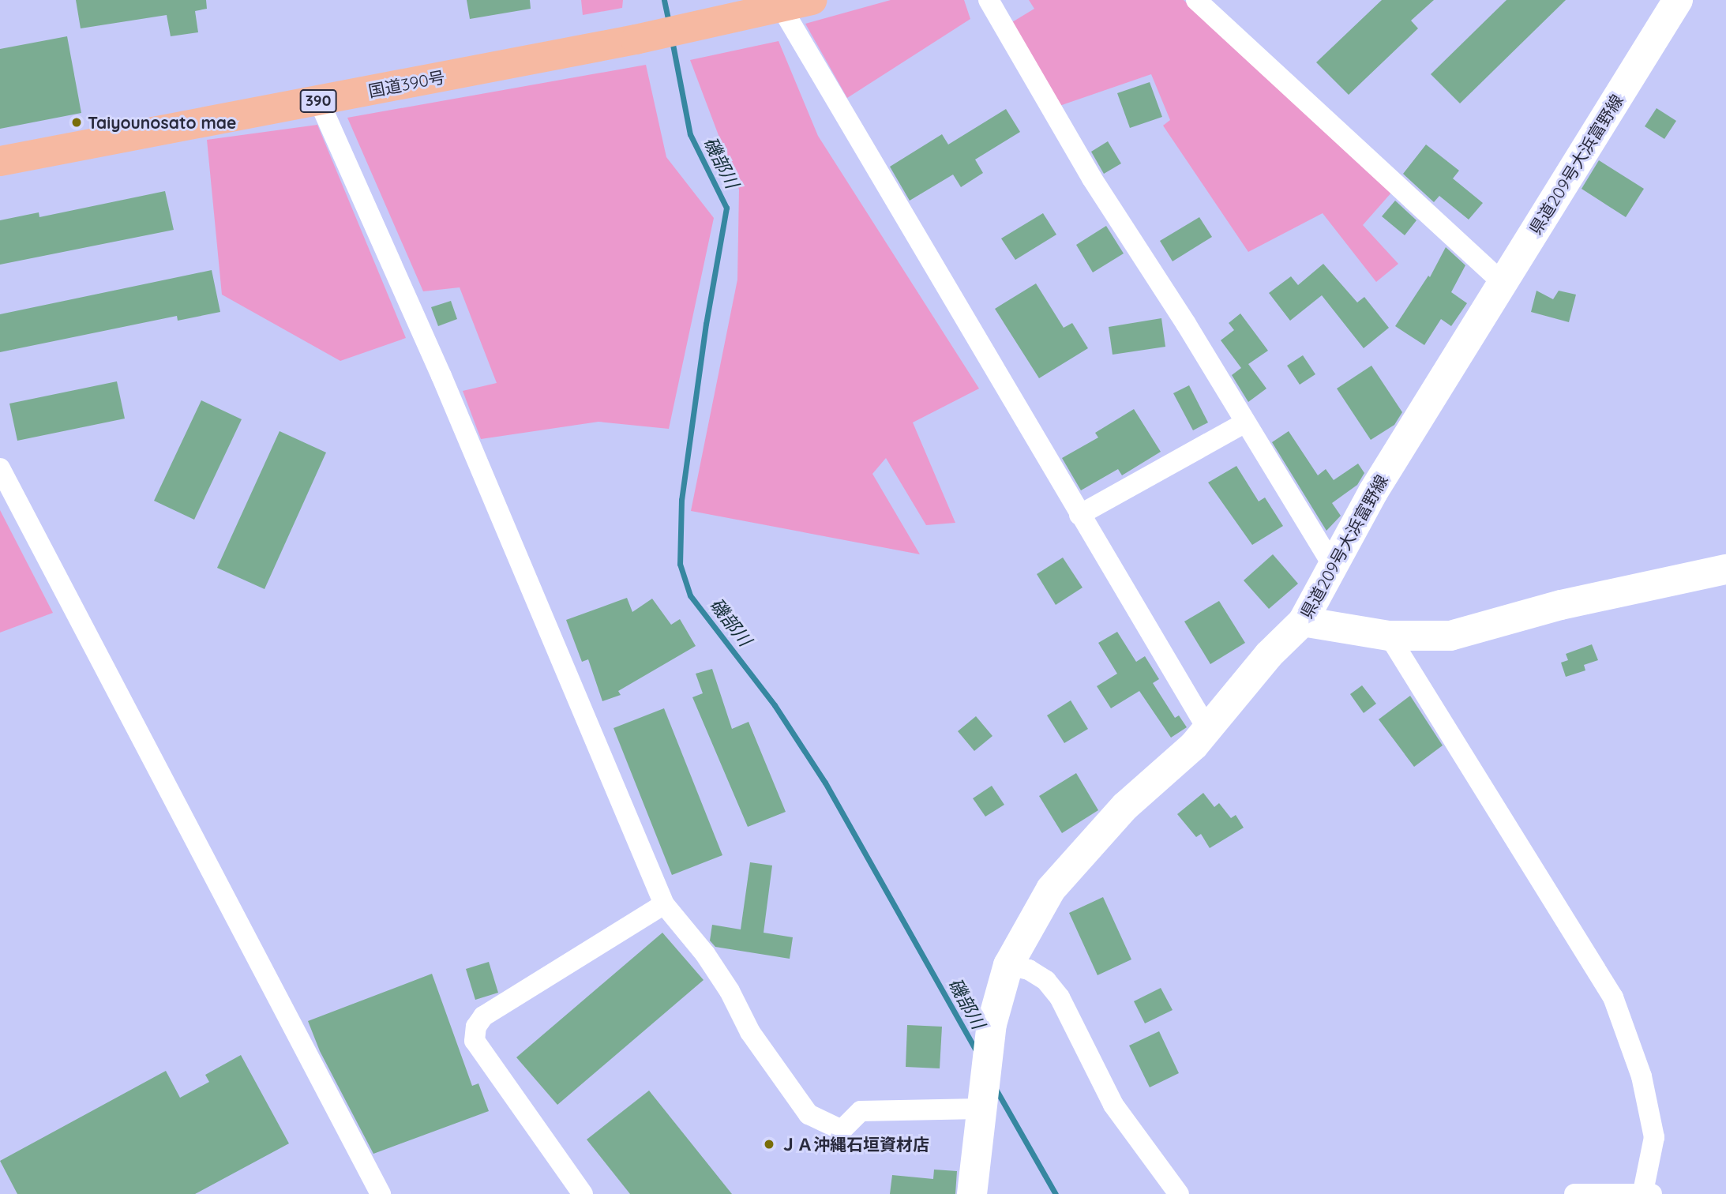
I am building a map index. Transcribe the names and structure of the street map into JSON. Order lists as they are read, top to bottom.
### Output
{
  "streets": {
    "highway": ["国道390号", "390"],
    "main road": ["県道209号大浜富野線"]
  },
  "water": ["磯部川"],
  "places": ["Taiyounosato mae", "ＪＡ沖縄石垣資材店"]
}
